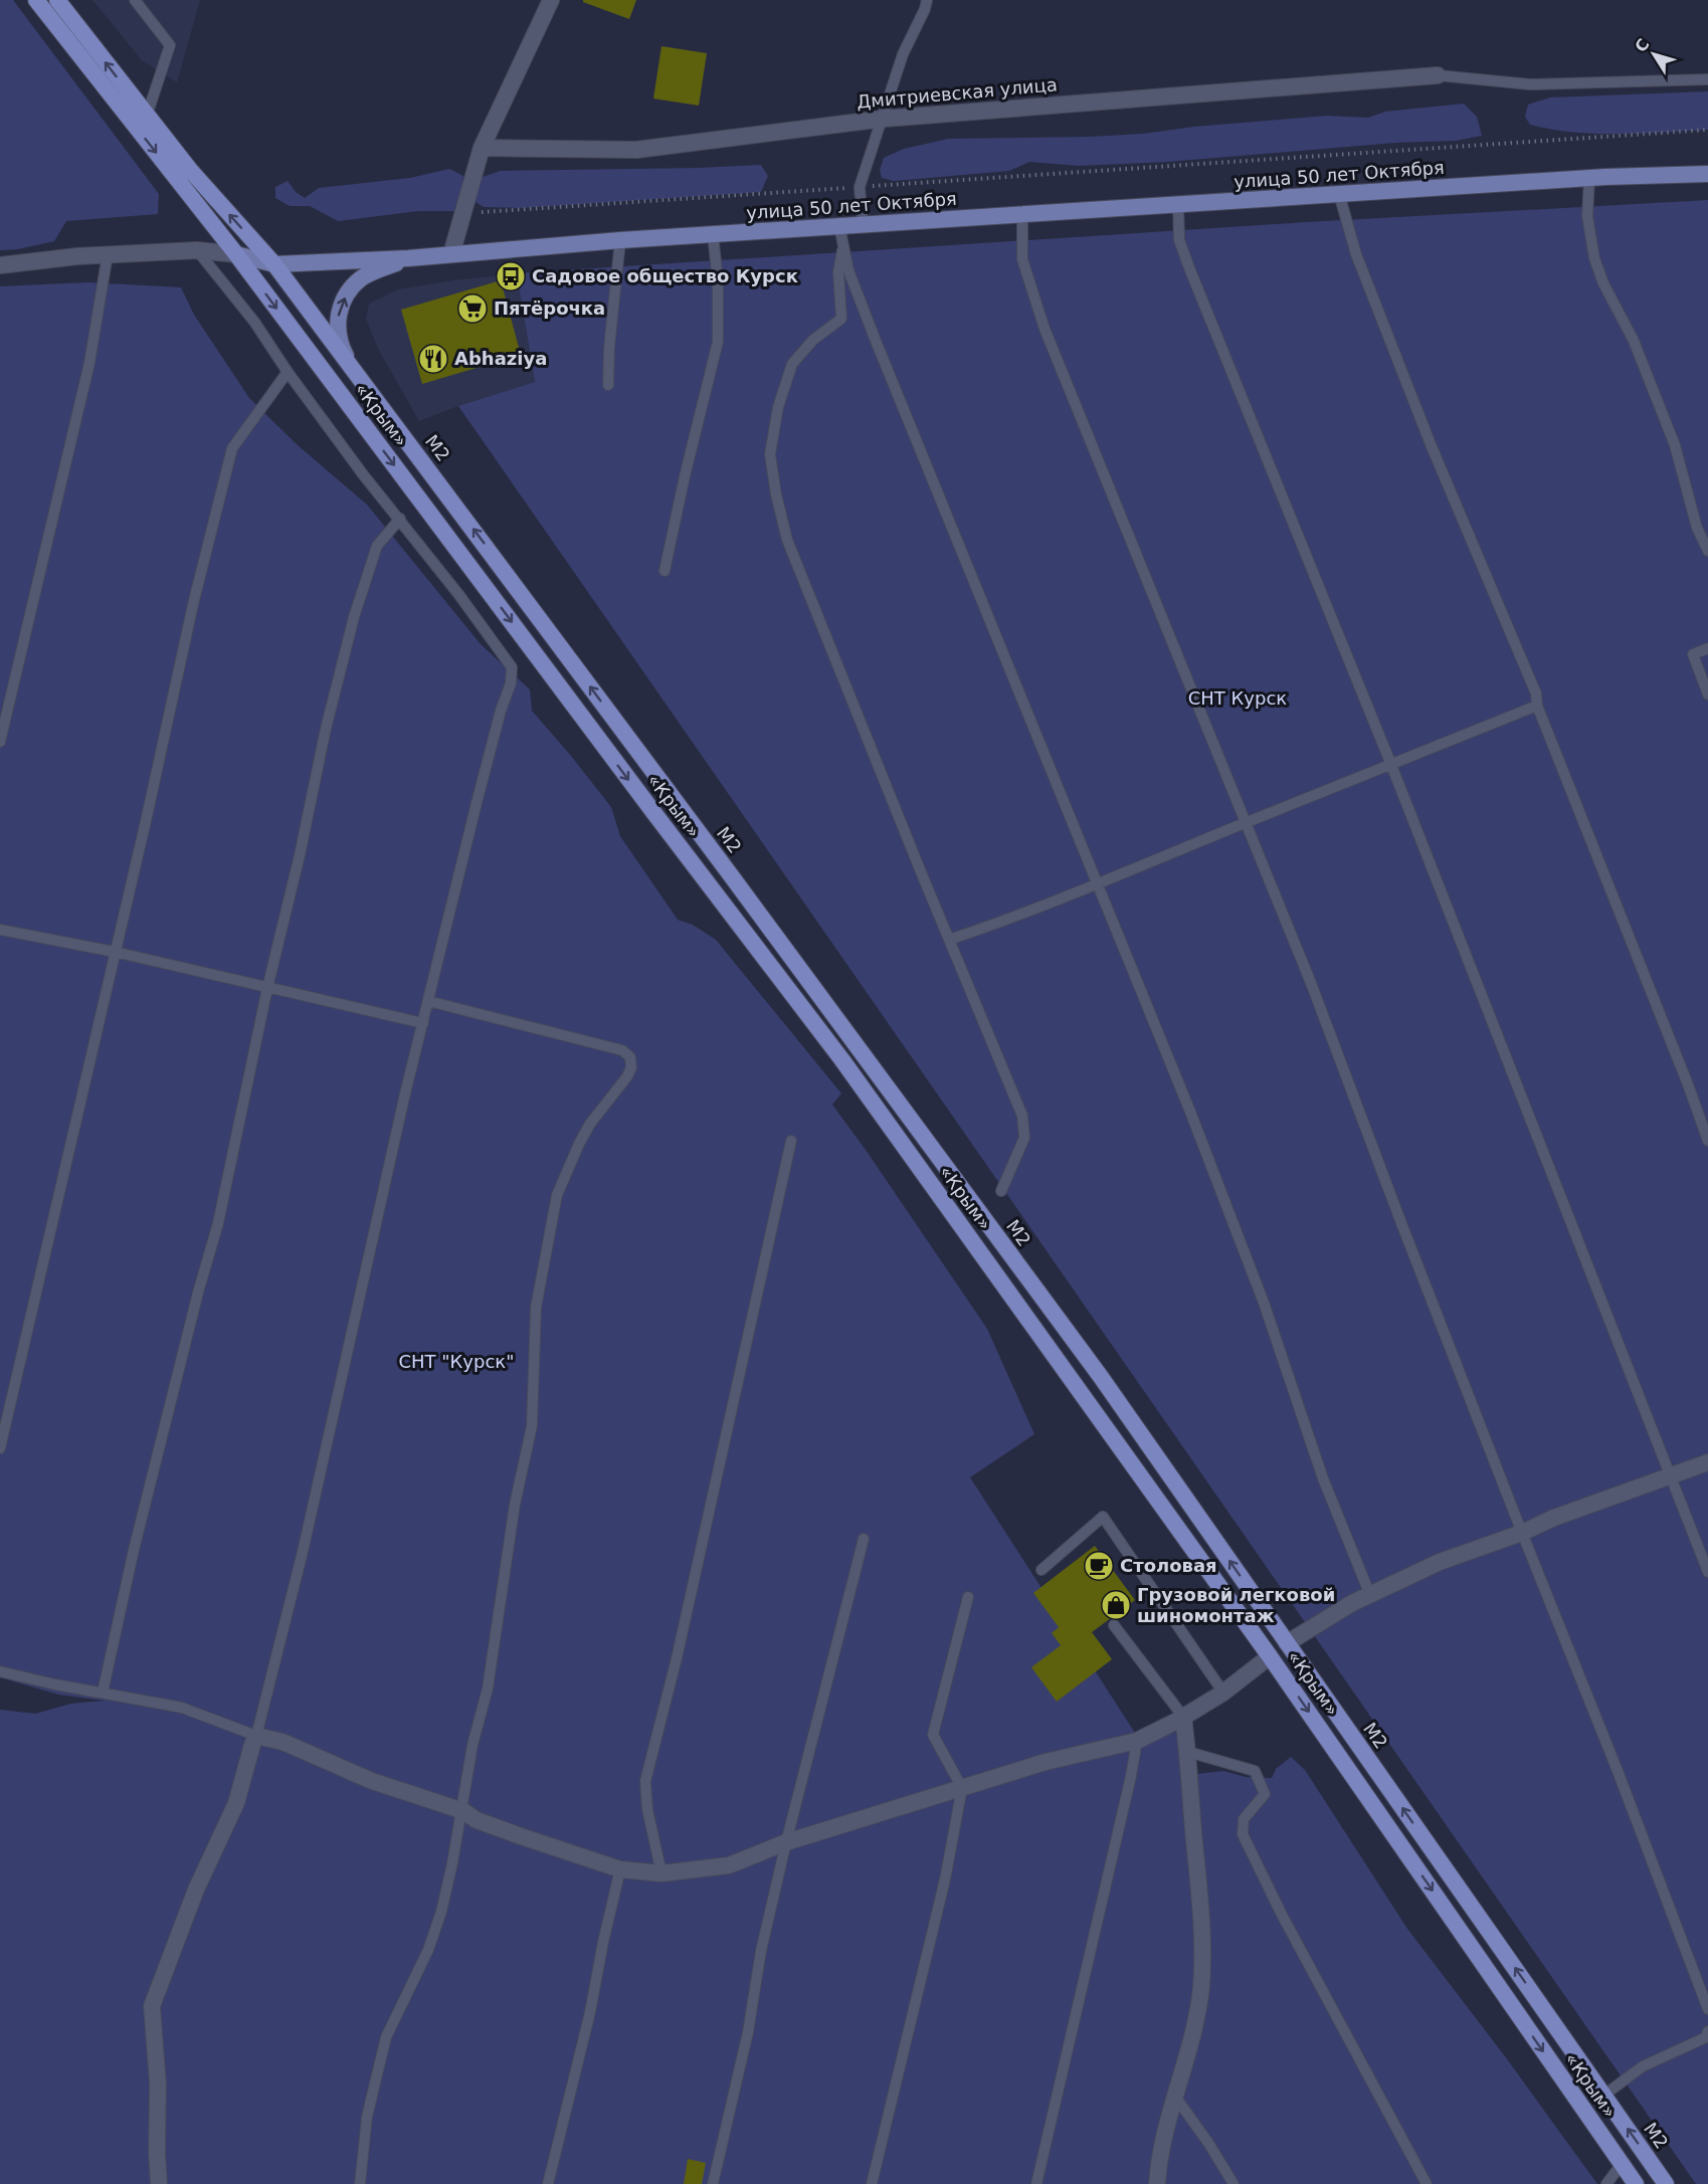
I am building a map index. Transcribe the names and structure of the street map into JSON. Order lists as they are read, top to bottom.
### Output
{
  "streets": {
    "highway": ["«Крым»", "М2"],
    "main road": ["улица 50 лет Октября"],
    "street": ["Дмитриевская улица"]
  },
  "crossings": [
    ["улица 50 лет Октября", "«Крым»"],
    ["улица 50 лет Октября", "М2"]
  ],
  "one_way": ["«Крым»", "М2"],
  "parks": ["СНТ Курск", "СНТ \"Курск\""],
  "places": {
    "bus stop": ["Садовое общество Курск"],
    "supermarket": ["Пятёрочка"],
    "restaurant": ["Abhaziya"],
    "cafe": ["Столовая"],
    "shop": ["Грузовой легковой шиномонтаж"]
  },
  "north": "top left"
}
